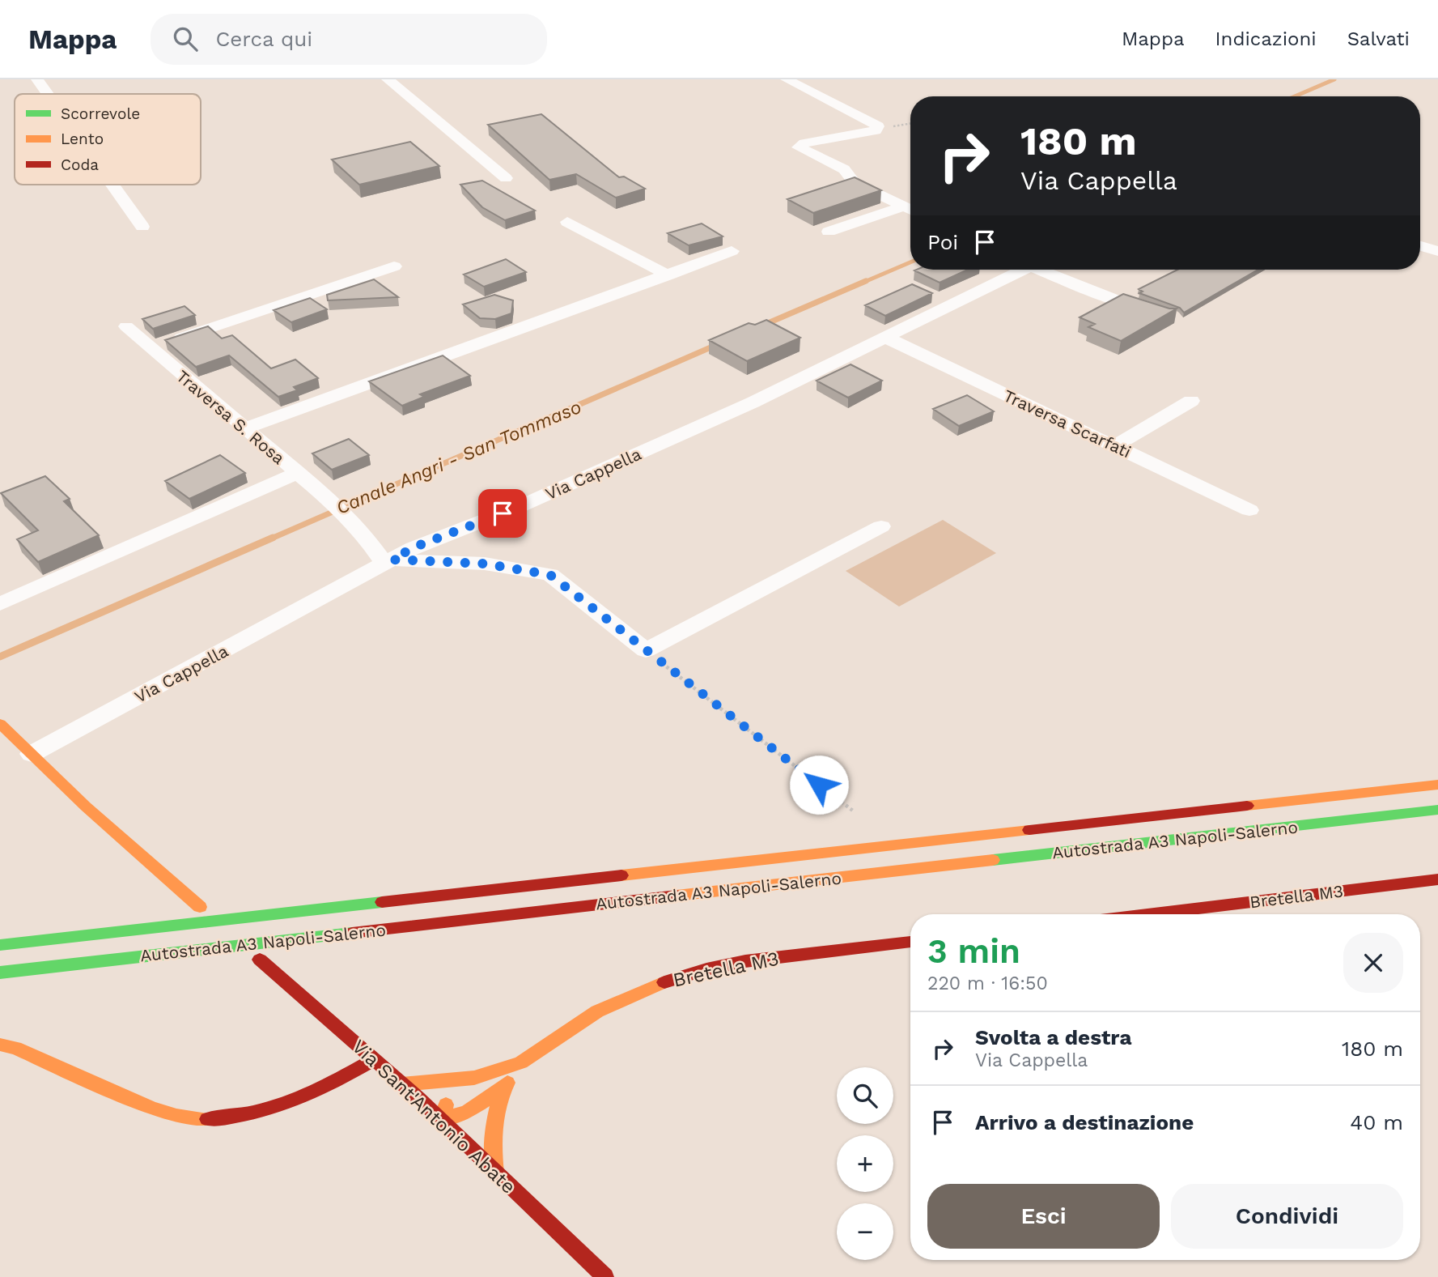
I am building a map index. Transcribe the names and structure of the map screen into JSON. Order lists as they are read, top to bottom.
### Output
{
  "streets": {
    "main road": ["Autostrada A3 Napoli-Salerno", "Bretella M3", "Via Sant'Antonio Abate"],
    "street": ["Traversa S. Rosa", "Traversa Scarfati", "Via Cappella"]
  },
  "crossings": [
    ["Traversa S. Rosa", "Via Cappella"],
    ["Traversa Scarfati", "Via Cappella"],
    ["Bretella M3", "Via Sant'Antonio Abate"]
  ],
  "water": ["Canale Angri - San Tommaso"],
  "legend": ["Scorrevole", "Lento", "Coda"],
  "page": {
    "header": "Mappa",
    "search": "Cerca qui",
    "nav": ["Mappa", "Indicazioni", "Salvati"],
    "turn": ["180 m", "Via Cappella"],
    "then": "Poi",
    "heading": ["3 min", "220 m · 16:50"],
    "list": [
      {
        "name": "Svolta a destra",
        "note": "Via Cappella",
        "value": "180 m"
      },
      {
        "name": "Arrivo a destinazione",
        "value": "40 m"
      }
    ],
    "map_buttons": ["+", "−"],
    "buttons": ["Esci", "Condividi"]
  }
}
